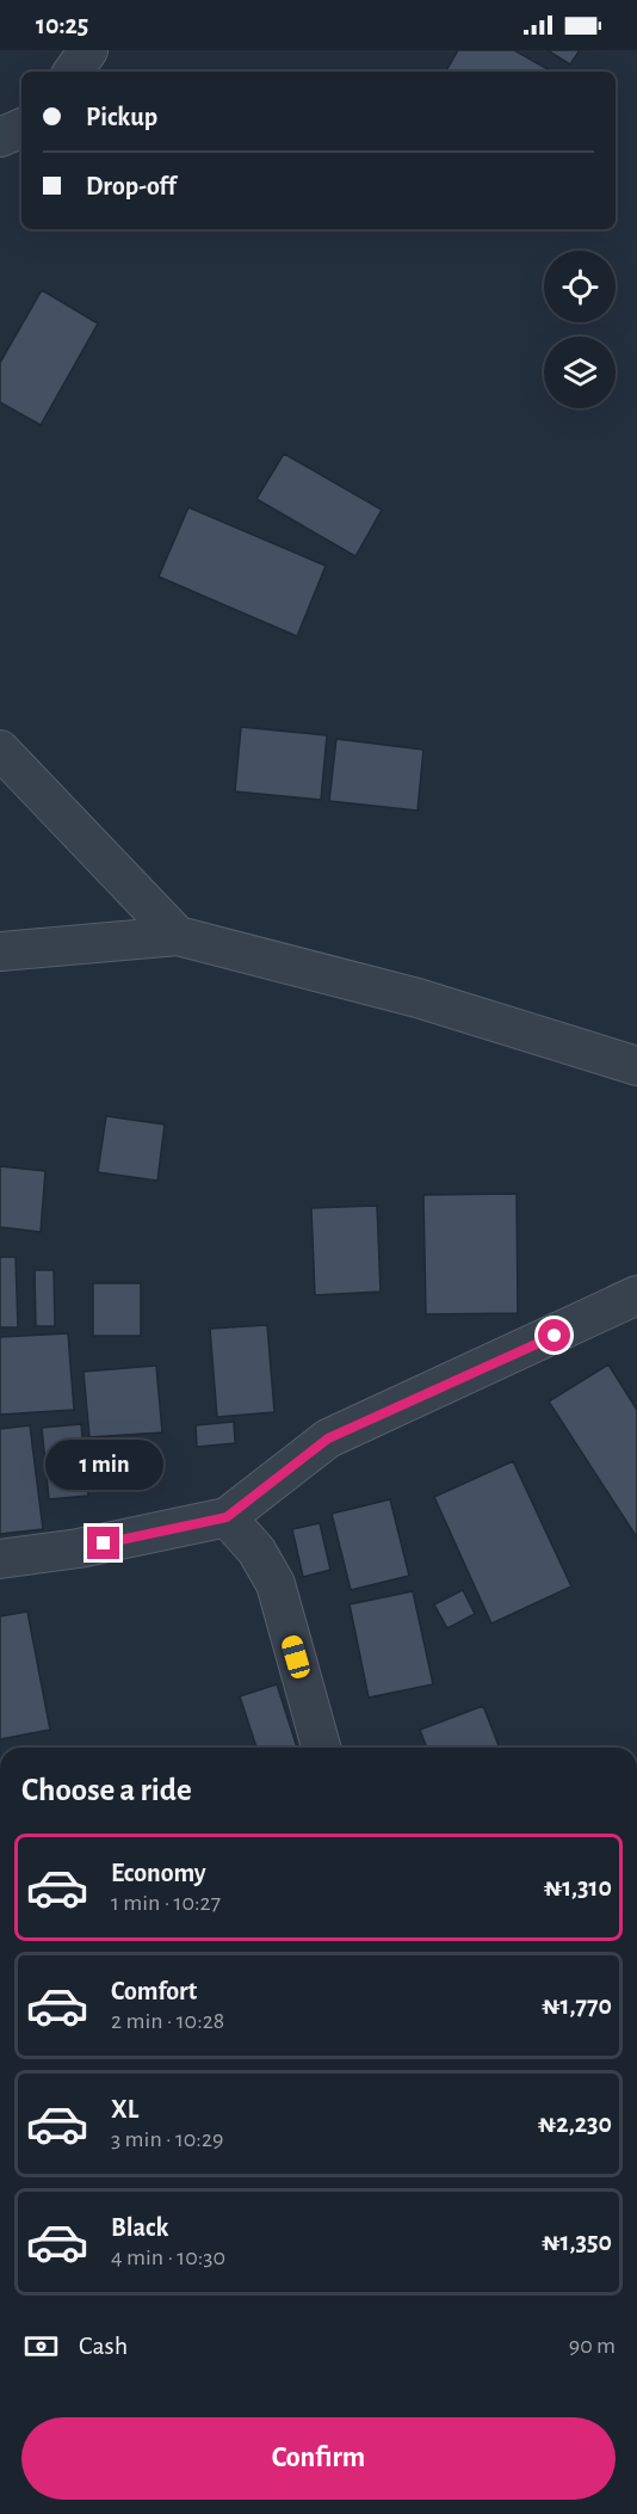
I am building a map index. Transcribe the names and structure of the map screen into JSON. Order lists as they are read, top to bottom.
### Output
{
  "page": {
    "status": "10:25",
    "banner": ["Pickup", "Drop-off"],
    "bubble": "1 min",
    "heading": "Choose a ride",
    "list": [
      {
        "name": "Economy",
        "note": "1 min · 10:27",
        "value": "₦1,310"
      },
      {
        "name": "Comfort",
        "note": "2 min · 10:28",
        "value": "₦1,770"
      },
      {
        "name": "XL",
        "note": "3 min · 10:29",
        "value": "₦2,230"
      },
      {
        "name": "Black",
        "note": "4 min · 10:30",
        "value": "₦1,350"
      }
    ],
    "pay": ["Cash", "90 m"],
    "buttons": "Confirm"
  }
}
